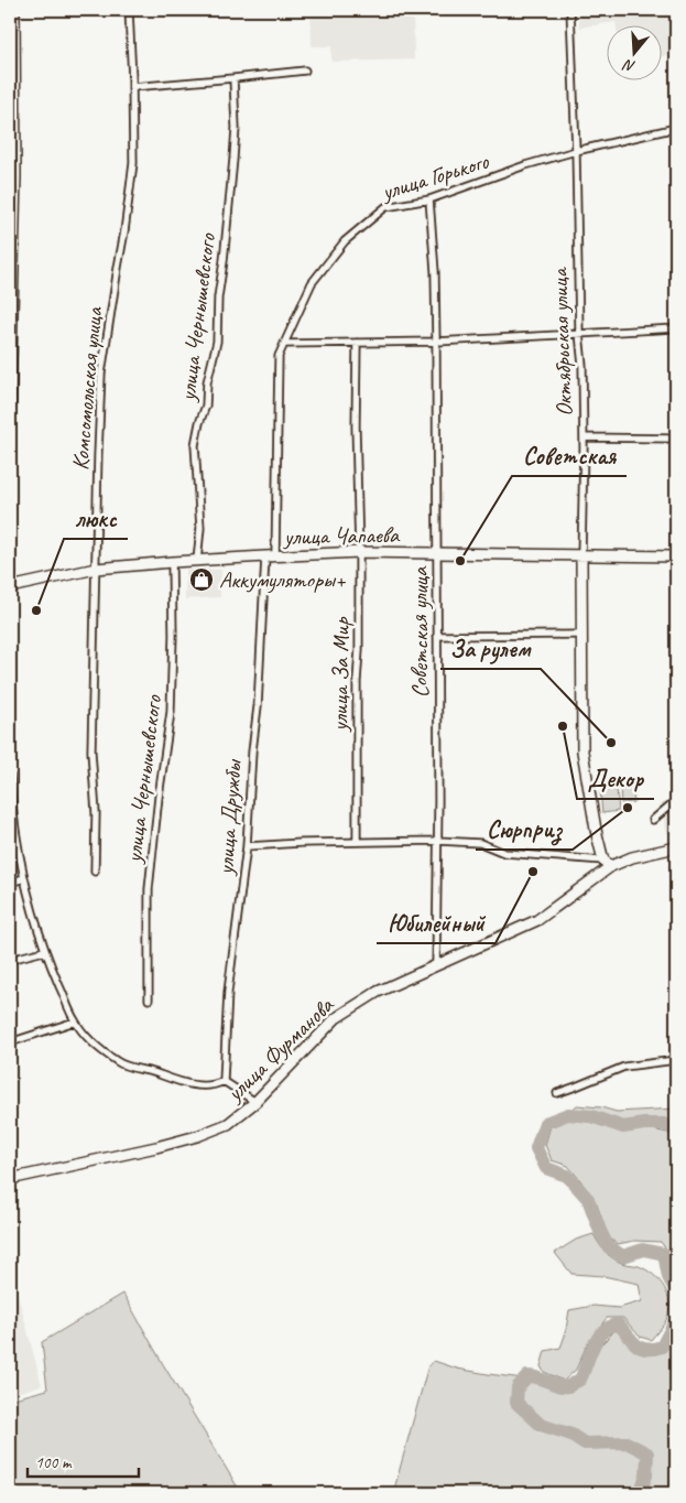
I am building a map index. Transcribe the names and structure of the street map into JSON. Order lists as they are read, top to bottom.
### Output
{
  "streets": {
    "main road": ["Октябрьская улица", "улица Чапаева", "улица Фурманова"],
    "street": [
      "улица Горького",
      "улица Чернышевского",
      "Комсомольская улица",
      "Советская улица",
      "улица За Мир",
      "улица Дружбы"
    ]
  },
  "crossings": [
    ["улица Горького", "Октябрьская улица"],
    ["улица Горького", "улица Чапаева"],
    ["улица Горького", "Советская улица"],
    ["улица Горького", "улица Дружбы"],
    ["улица Чернышевского", "улица Чапаева"],
    ["Октябрьская улица", "улица Чапаева"],
    ["Октябрьская улица", "улица Фурманова"],
    ["Комсомольская улица", "улица Чапаева"],
    ["улица Чапаева", "Советская улица"],
    ["улица Чапаева", "улица За Мир"],
    ["улица Чапаева", "улица Дружбы"],
    ["Советская улица", "улица Фурманова"]
  ],
  "places": {
    "other": [
      "Советская",
      "люкс",
      "Декор",
      "За рулем",
      "Сюрприз",
      "Юбилейный"
    ],
    "shop": ["Аккумуляторы+"]
  },
  "scale_bar": "100 m",
  "north": "bottom"
}
